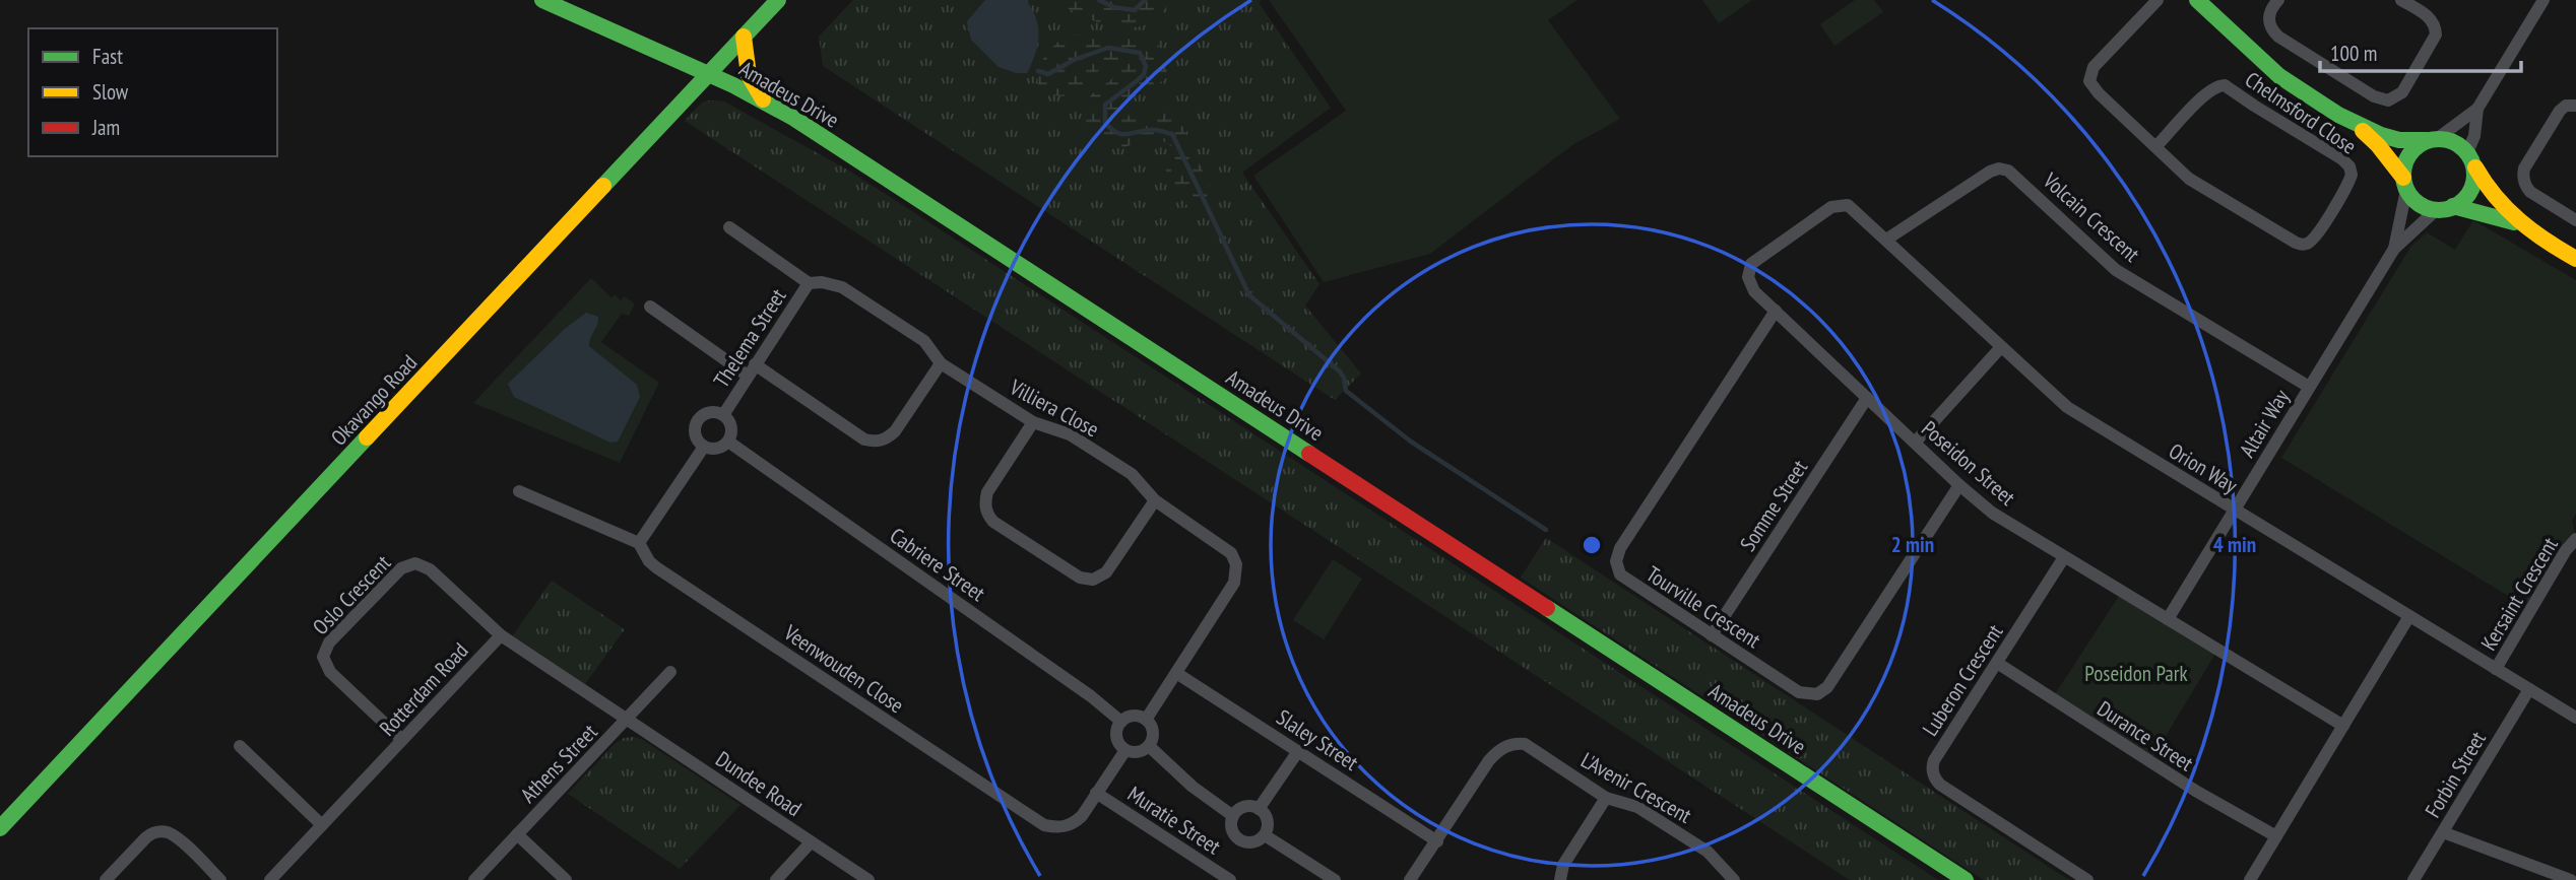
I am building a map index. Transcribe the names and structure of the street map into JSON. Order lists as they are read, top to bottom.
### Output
{
  "streets": {
    "street": [
      "Amadeus Drive",
      "Chelmsford Close",
      "Volcain Crescent",
      "Thelema Street",
      "Okavango Road",
      "Villiera Close",
      "Altair Way",
      "Poseidon Street",
      "Orion Way",
      "Somme Street",
      "Cabriere Street",
      "Kersaint Crescent",
      "Oslo Crescent",
      "Tourville Crescent",
      "Veenwouden Close",
      "Luberon Crescent",
      "Rotterdam Road",
      "Durance Street",
      "Slaley Street",
      "Athens Street",
      "Forbin Street",
      "Dundee Road",
      "L'Avenir Crescent",
      "Muratie Street"
    ]
  },
  "crossings": [
    ["Amadeus Drive", "Okavango Road"],
    ["Volcain Crescent", "Altair Way"],
    ["Volcain Crescent", "Orion Way"],
    ["Thelema Street", "Villiera Close"],
    ["Thelema Street", "Cabriere Street"],
    ["Villiera Close", "Cabriere Street"],
    ["Villiera Close", "Veenwouden Close"],
    ["Villiera Close", "Slaley Street"],
    ["Altair Way", "Poseidon Street"],
    ["Altair Way", "Orion Way"],
    ["Poseidon Street", "Orion Way"],
    ["Poseidon Street", "Somme Street"],
    ["Poseidon Street", "Tourville Crescent"],
    ["Poseidon Street", "Luberon Crescent"],
    ["Orion Way", "Kersaint Crescent"],
    ["Orion Way", "Forbin Street"],
    ["Somme Street", "Tourville Crescent"],
    ["Cabriere Street", "Veenwouden Close"],
    ["Oslo Crescent", "Rotterdam Road"],
    ["Veenwouden Close", "Muratie Street"],
    ["Luberon Crescent", "Durance Street"],
    ["Slaley Street", "L'Avenir Crescent"],
    ["Athens Street", "Dundee Road"]
  ],
  "parks": ["Poseidon Park"],
  "legend": ["Fast", "Slow", "Jam"],
  "scale_bar": "100 m",
  "rings": ["2 min", "4 min"]
}
